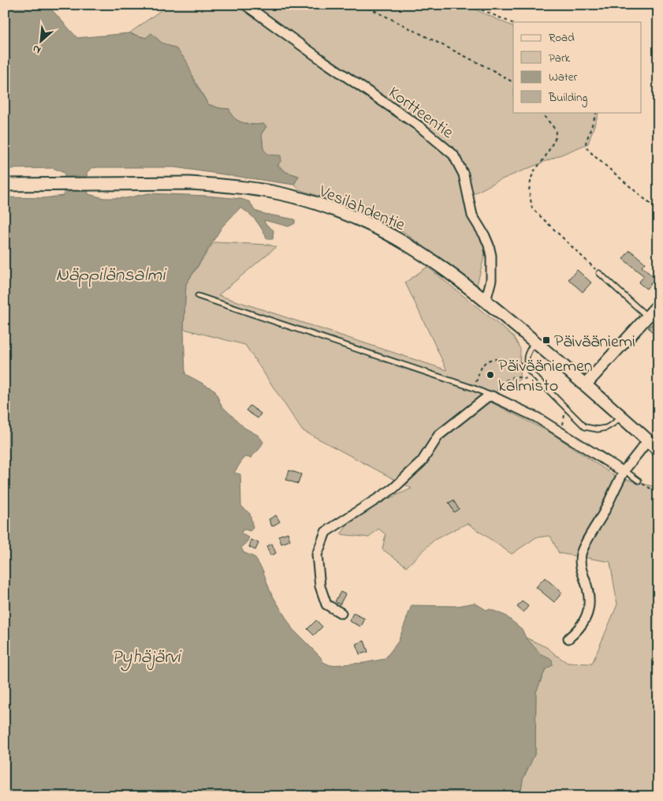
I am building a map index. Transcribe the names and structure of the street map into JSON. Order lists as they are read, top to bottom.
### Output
{
  "streets": {
    "main road": ["Vesilahdentie"],
    "street": ["Kortteentie"]
  },
  "crossings": [
    ["Kortteentie", "Vesilahdentie"]
  ],
  "water": ["Näppilänsalmi", "Pyhäjärvi"],
  "places": {
    "transit": ["Päivääniemi"],
    "other": ["Päivääniemen kalmisto"]
  },
  "legend": [
    "Road",
    "Park",
    "Water",
    "Building"
  ],
  "north": "bottom left"
}
